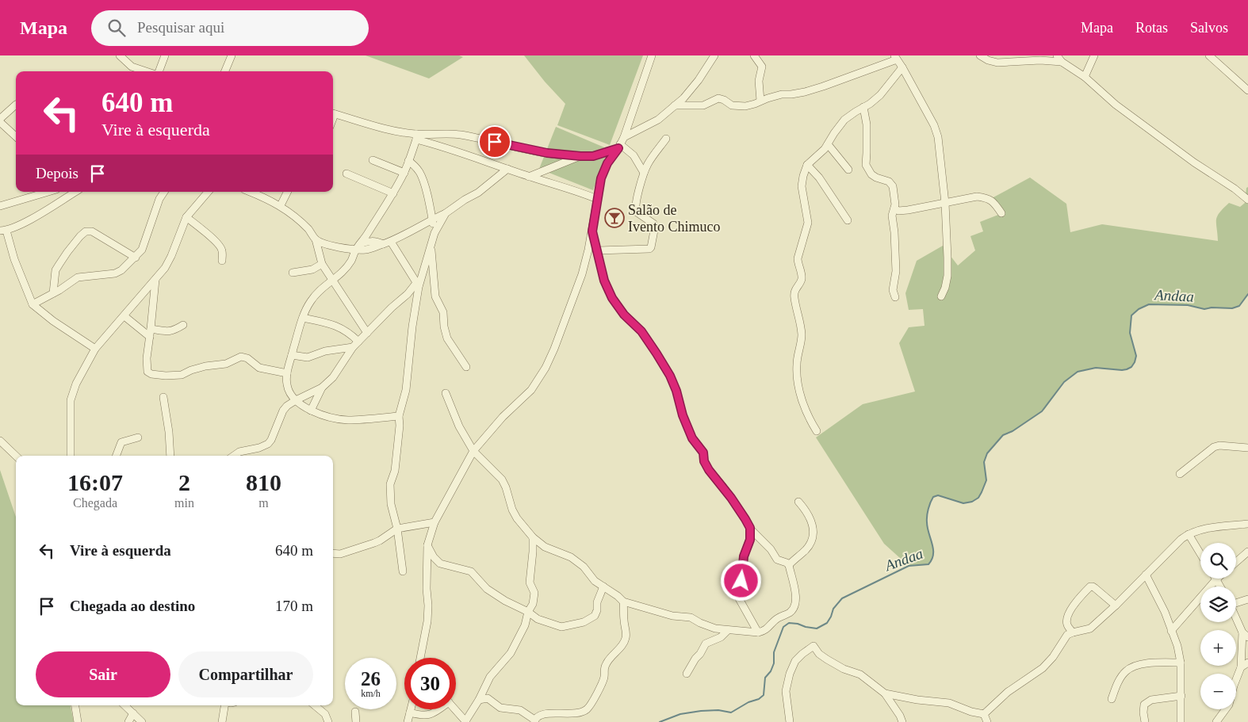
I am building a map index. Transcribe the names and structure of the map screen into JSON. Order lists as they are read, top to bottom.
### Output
{
  "water": ["Andaa"],
  "places": {
    "bar": ["Salão de Ivento Chimuco"]
  },
  "page": {
    "header": "Mapa",
    "search": "Pesquisar aqui",
    "nav": ["Mapa", "Rotas", "Salvos"],
    "turn": ["640 m", "Vire à esquerda"],
    "then": "Depois",
    "eta": [
      "16:07",
      "Chegada",
      "2",
      "min",
      "810",
      "m"
    ],
    "list": [
      {
        "name": "Vire à esquerda",
        "value": "640 m"
      },
      {
        "name": "Chegada ao destino",
        "value": "170 m"
      }
    ],
    "map_buttons": ["+", "−"],
    "buttons": ["Sair", "Compartilhar"],
    "speed": "26 km/h",
    "limit": "30"
  }
}
